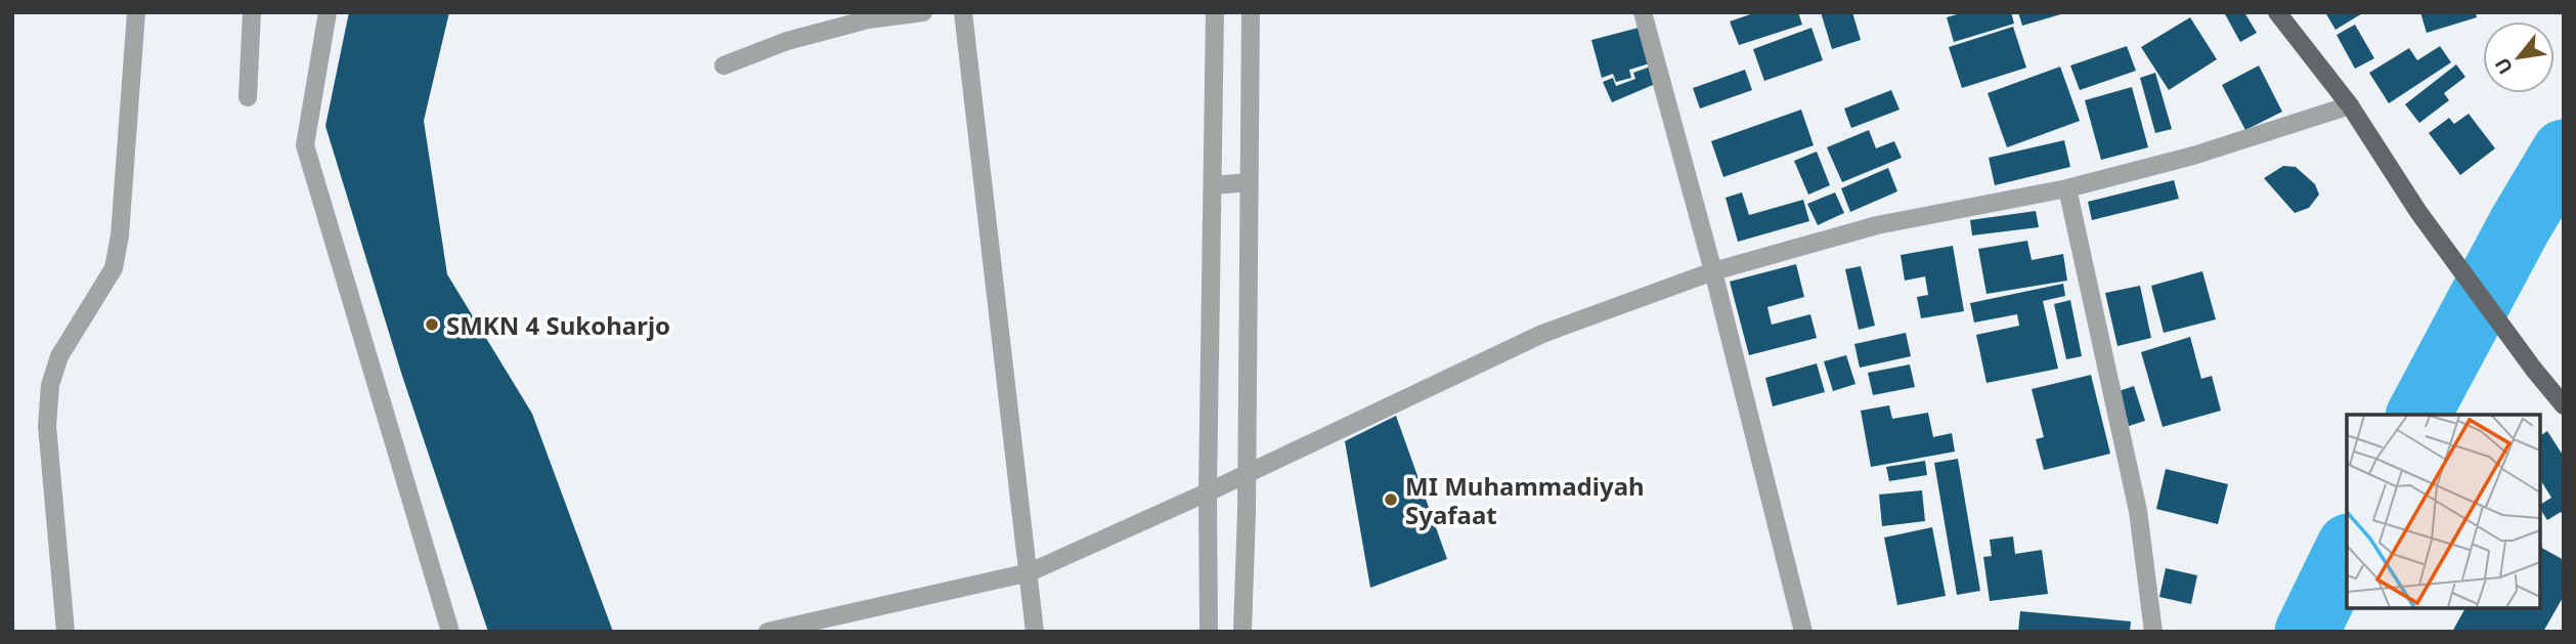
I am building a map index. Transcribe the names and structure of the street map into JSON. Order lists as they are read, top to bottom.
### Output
{
  "places": ["SMKN 4 Sukoharjo", "MI Muhammadiyah Syafaat"],
  "north": "bottom left"
}
